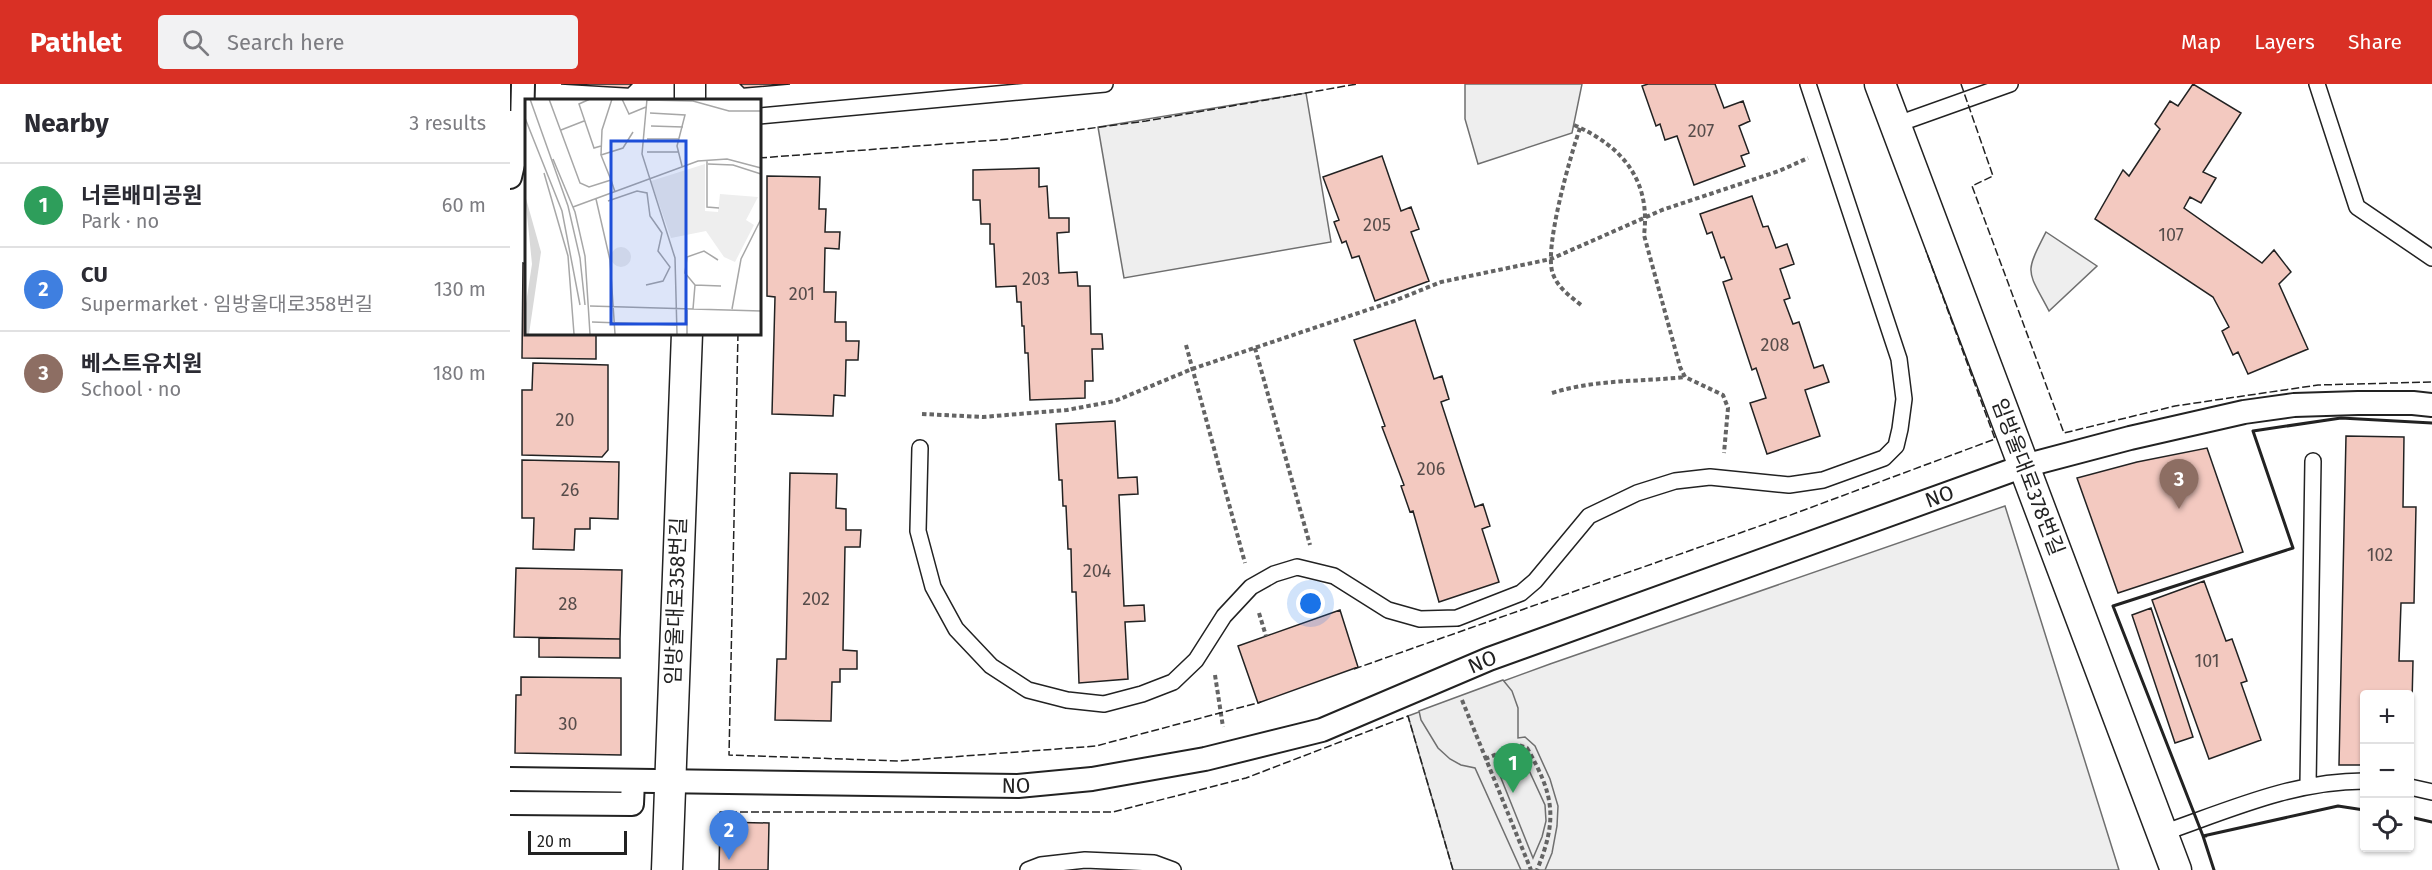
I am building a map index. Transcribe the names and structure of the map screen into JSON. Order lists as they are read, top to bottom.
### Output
{
  "streets": {
    "street": ["임방울대로378번길", "NO", "임방울대로358번길"]
  },
  "crossings": [
    ["임방울대로378번길", "NO"],
    ["NO", "임방울대로358번길"]
  ],
  "house_numbers": [
    "207",
    "205",
    "107",
    "203",
    "201",
    "208",
    "20",
    "206",
    "26",
    "102",
    "204",
    "202",
    "28",
    "101",
    "30"
  ],
  "scale_bar": "20 m",
  "page": {
    "header": "Pathlet",
    "search": "Search here",
    "nav": ["Map", "Layers", "Share"],
    "heading": ["Nearby", "3 results"],
    "list": [
      {
        "mark": "1",
        "name": "너른배미공원",
        "note": "Park · no",
        "value": "60 m"
      },
      {
        "mark": "2",
        "name": "CU",
        "note": "Supermarket · 임방울대로358번길",
        "value": "130 m"
      },
      {
        "mark": "3",
        "name": "베스트유치원",
        "note": "School · no",
        "value": "180 m"
      }
    ],
    "pins": ["3", "1", "2"],
    "map_buttons": ["+", "−"],
    "scale": "20 m"
  }
}
